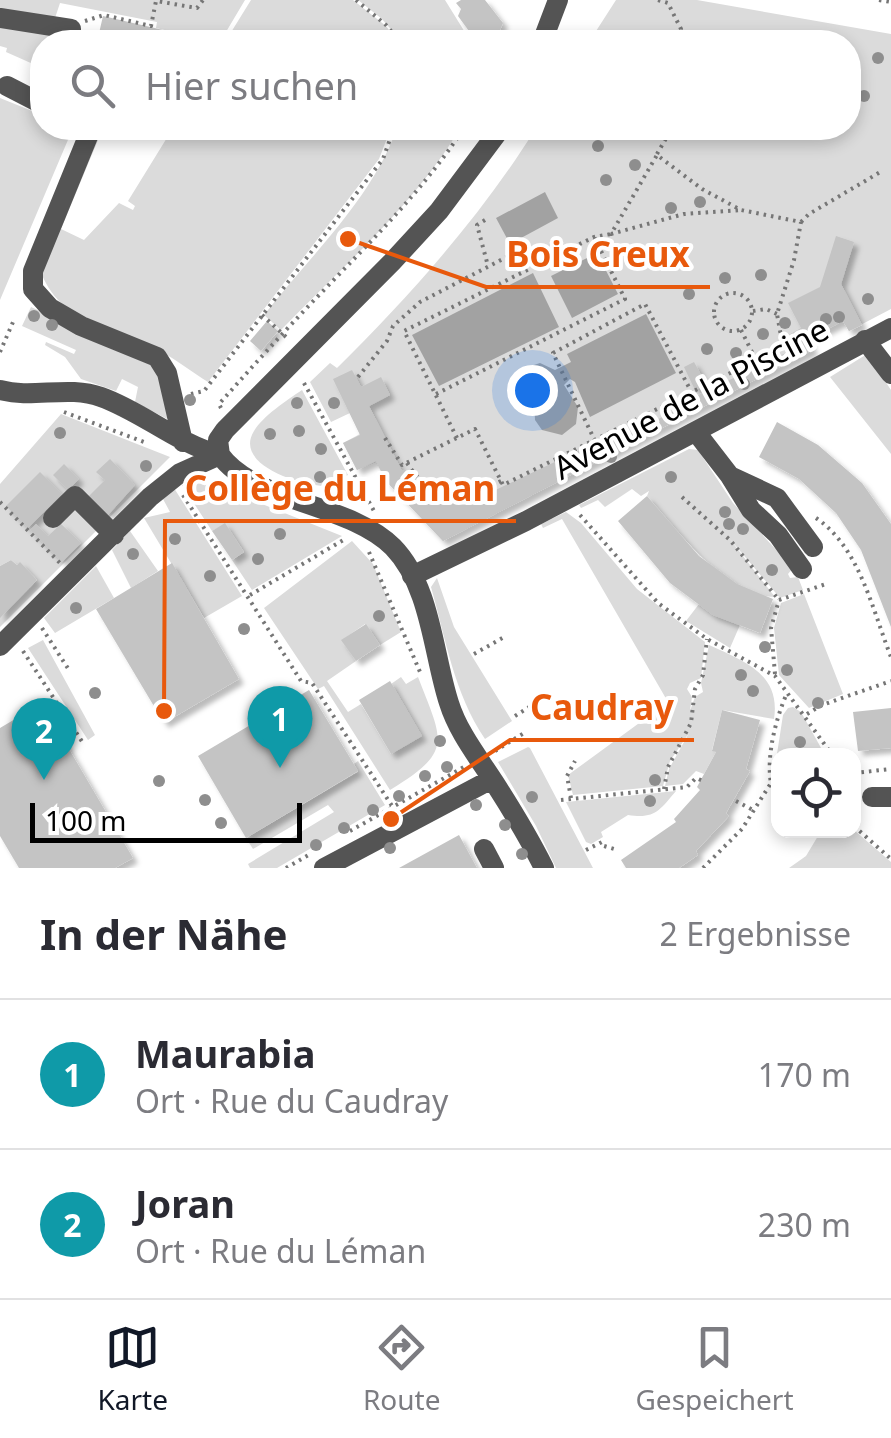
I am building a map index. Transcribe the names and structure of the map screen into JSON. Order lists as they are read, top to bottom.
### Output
{
  "streets": {
    "street": ["Avenue de la Piscine"]
  },
  "places": ["Bois Creux", "Collège du Léman", "Caudray"],
  "scale_bar": "100 m",
  "page": {
    "search": "Hier suchen",
    "pins": ["1", "2"],
    "scale": "100 m",
    "heading": ["In der Nähe", "2 Ergebnisse"],
    "list": [
      {
        "mark": "1",
        "name": "Maurabia",
        "note": "Ort · Rue du Caudray",
        "value": "170 m"
      },
      {
        "mark": "2",
        "name": "Joran",
        "note": "Ort · Rue du Léman",
        "value": "230 m"
      }
    ],
    "nav": ["Karte", "Route", "Gespeichert"]
  }
}
